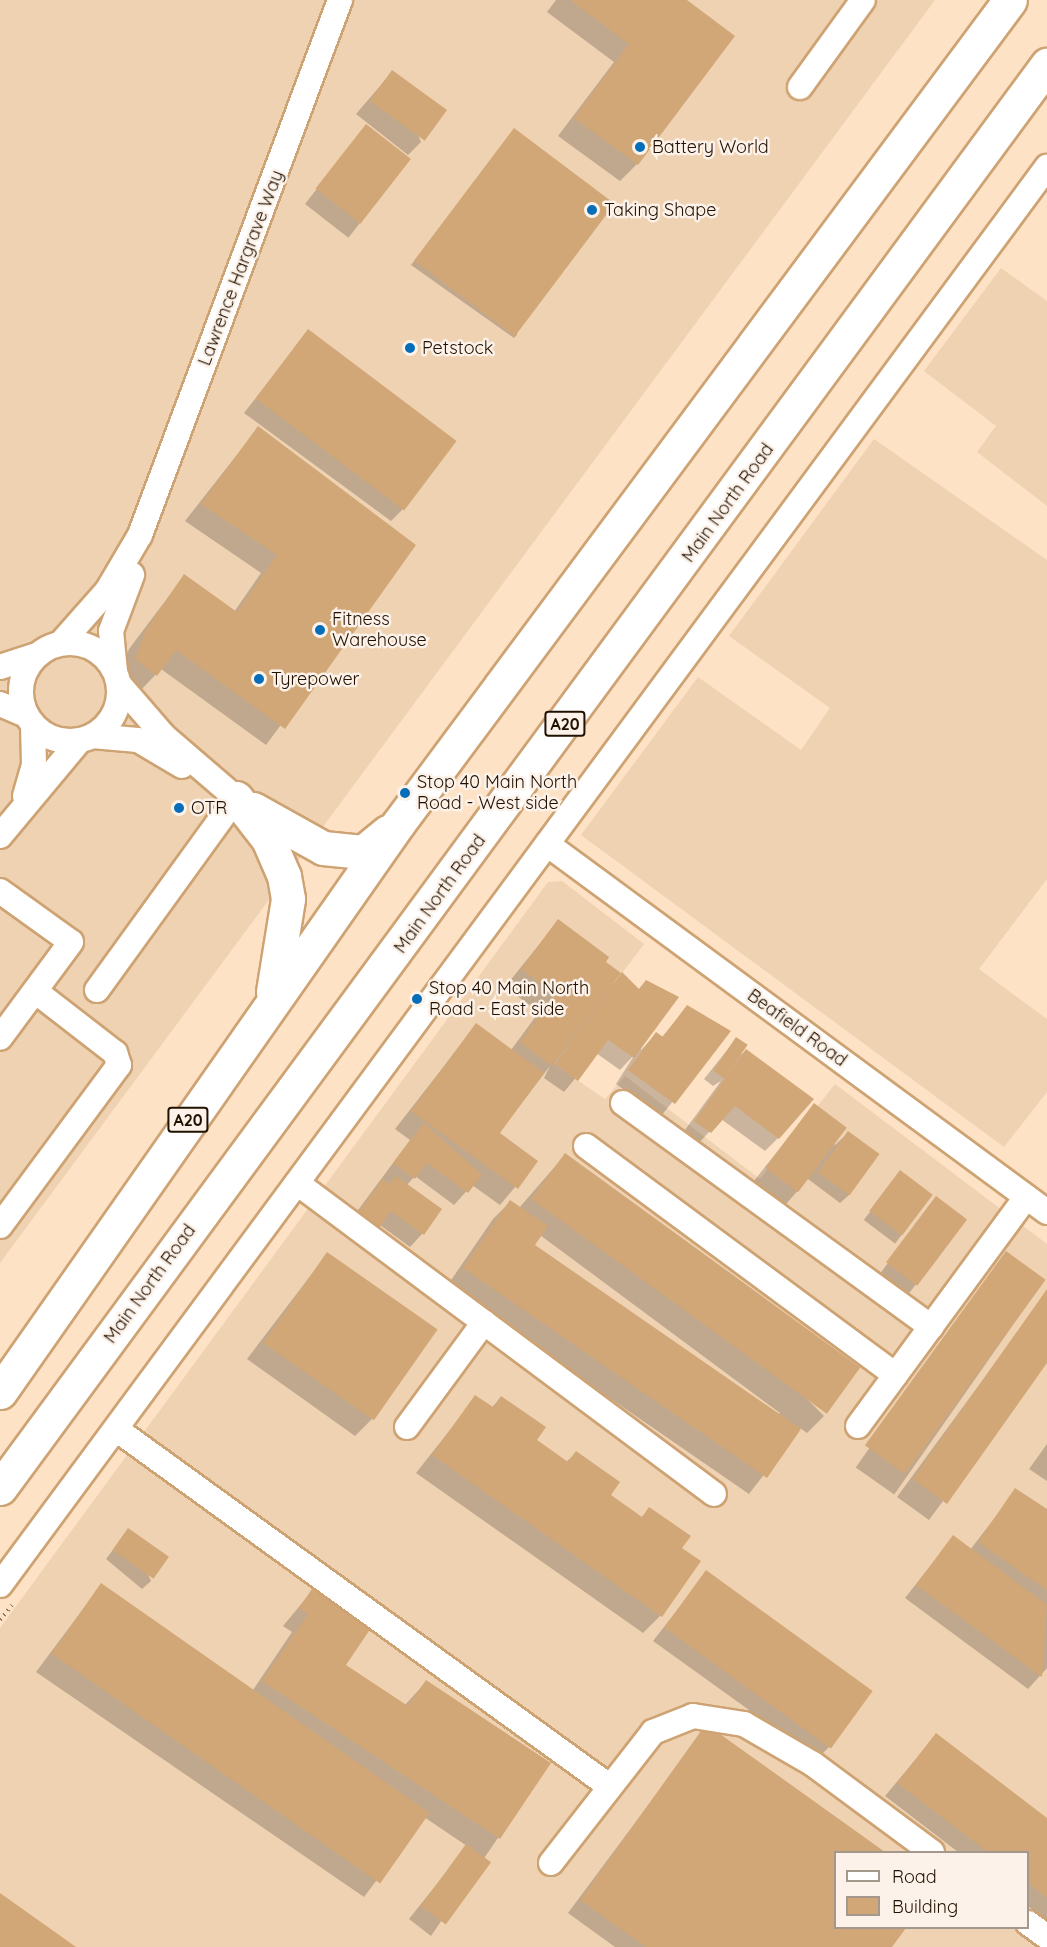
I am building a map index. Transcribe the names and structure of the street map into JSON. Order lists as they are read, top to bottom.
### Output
{
  "streets": {
    "highway": ["Main North Road", "A20"],
    "street": ["Lawrence Hargrave Way", "Beafield Road"]
  },
  "places": [
    "Battery World",
    "Taking Shape",
    "Petstock",
    "Fitness Warehouse",
    "Tyrepower",
    "Stop 40 Main North Road - West side",
    "OTR",
    "Stop 40 Main North Road - East side"
  ],
  "legend": ["Road", "Building"]
}
